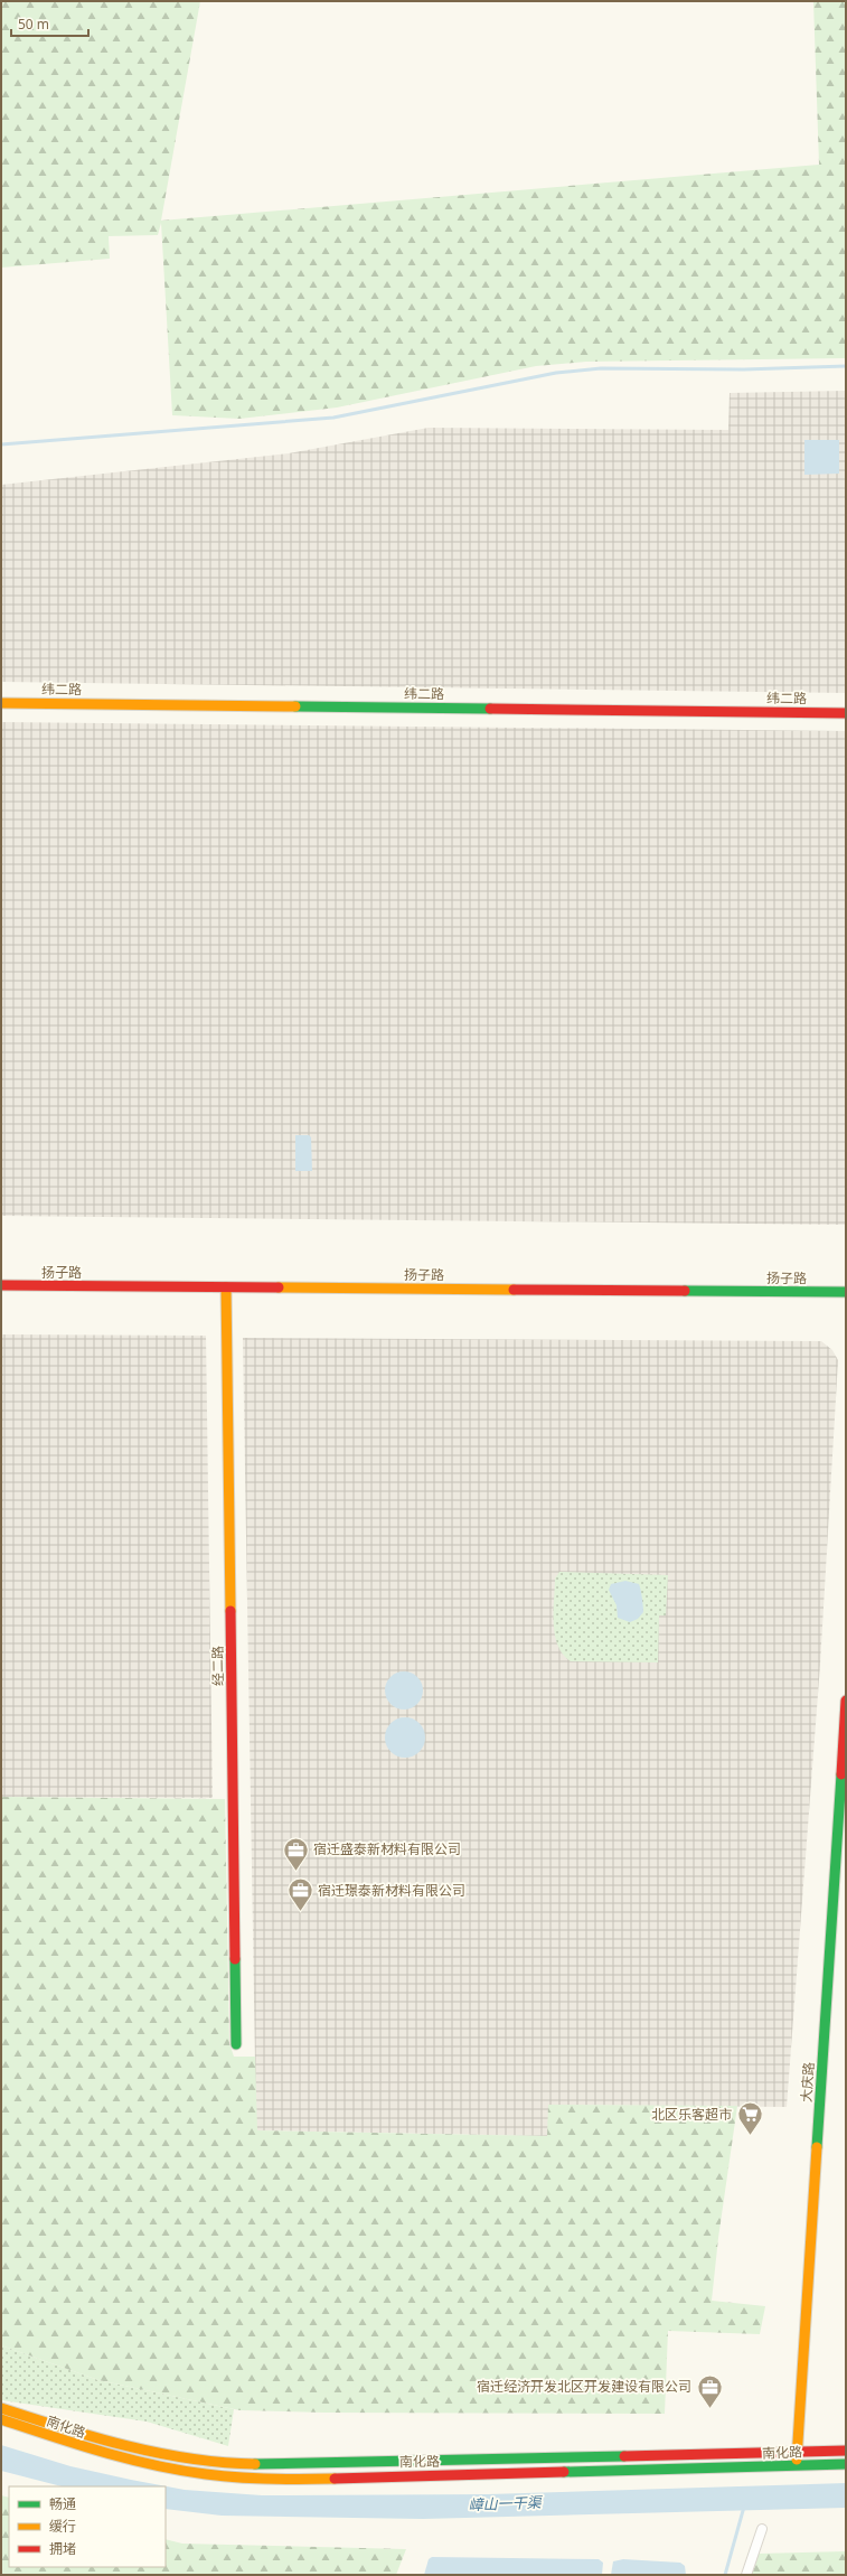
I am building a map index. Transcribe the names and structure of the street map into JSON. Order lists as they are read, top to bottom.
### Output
{
  "streets": {
    "street": [
      "纬二路",
      "扬子路",
      "经二路",
      "大庆路",
      "南化路"
    ]
  },
  "crossings": [
    ["扬子路", "经二路"],
    ["大庆路", "南化路"]
  ],
  "water": ["嶂山一干渠"],
  "places": {
    "office": ["宿迁盛泰新材料有限公司", "宿迁璟泰新材料有限公司", "宿迁经济开发北区开发建设有限公司"],
    "supermarket": ["北区乐客超市"]
  },
  "legend": ["畅通", "缓行", "拥堵"],
  "scale_bar": "50 m"
}
